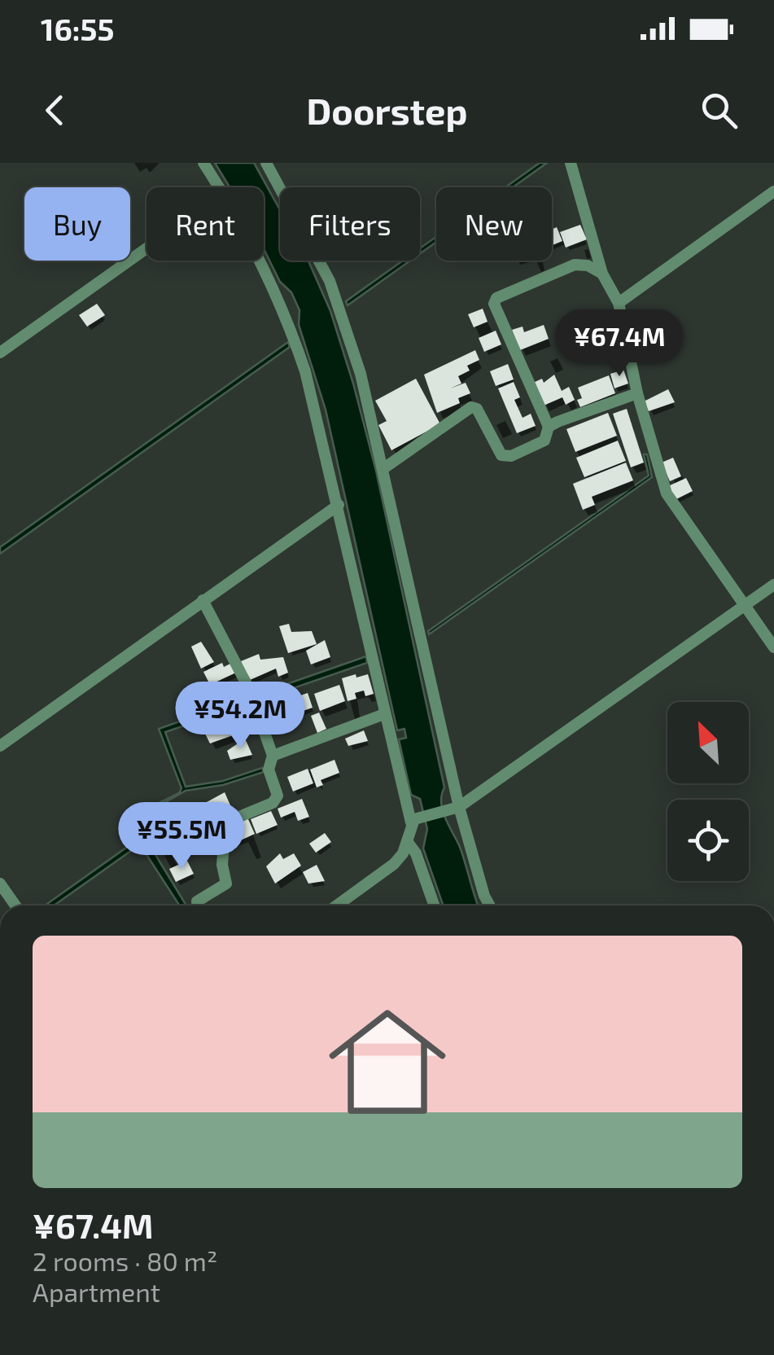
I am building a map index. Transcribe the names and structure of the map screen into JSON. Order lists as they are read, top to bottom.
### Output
{
  "north": "top left",
  "page": {
    "status": "16:55",
    "header": "Doorstep",
    "chip": [
      "Buy",
      "Rent",
      "Filters",
      "New"
    ],
    "price": ["¥67.4M", "¥54.2M", "¥55.5M"],
    "list": [
      {
        "name": "¥67.4M",
        "note": "2 rooms · 80 m² · Apartment"
      }
    ]
  }
}
